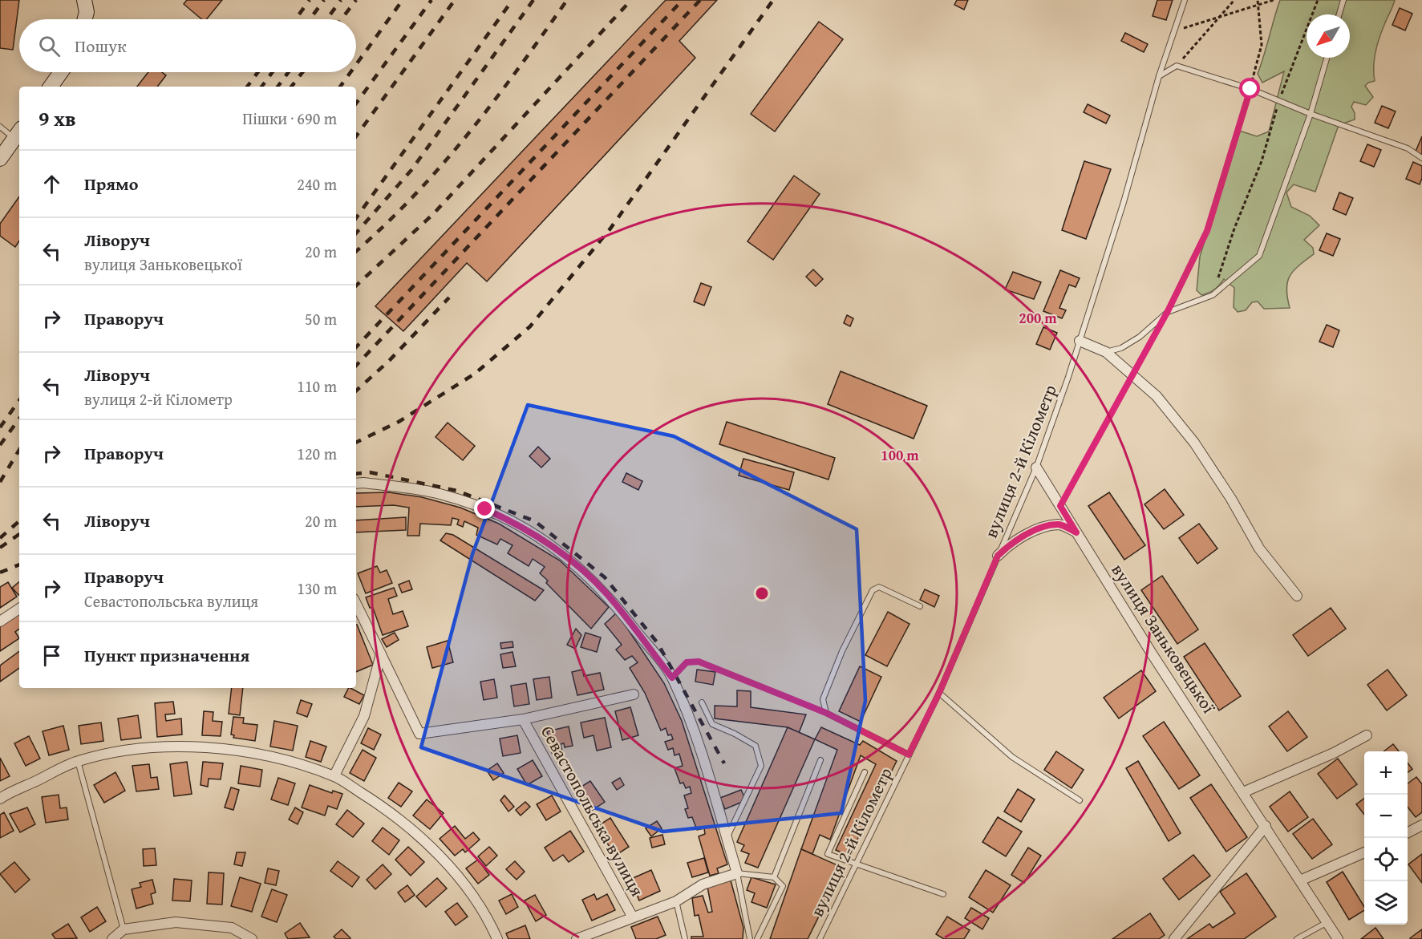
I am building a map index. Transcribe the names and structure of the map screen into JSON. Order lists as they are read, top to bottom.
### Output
{
  "streets": {
    "street": ["вулиця Заньковецької", "Севастопольська вулиця"],
    "lane": ["вулиця 2-й Кілометр"]
  },
  "crossings": [
    ["вулиця 2-й Кілометр", "вулиця Заньковецької"]
  ],
  "north": "bottom left",
  "page": {
    "search": "Пошук",
    "heading": ["9 хв", "Пішки · 690 m"],
    "list": [
      ["Прямо", "240 m"],
      ["Ліворуч", "вулиця Заньковецької", "20 m"],
      ["Праворуч", "50 m"],
      ["Ліворуч", "вулиця 2-й Кілометр", "110 m"],
      ["Праворуч", "120 m"],
      ["Ліворуч", "20 m"],
      ["Праворуч", "Севастопольська вулиця", "130 m"],
      "Пункт призначення"
    ],
    "map_buttons": ["+", "−"]
  },
  "rings": ["200 m", "100 m"]
}
